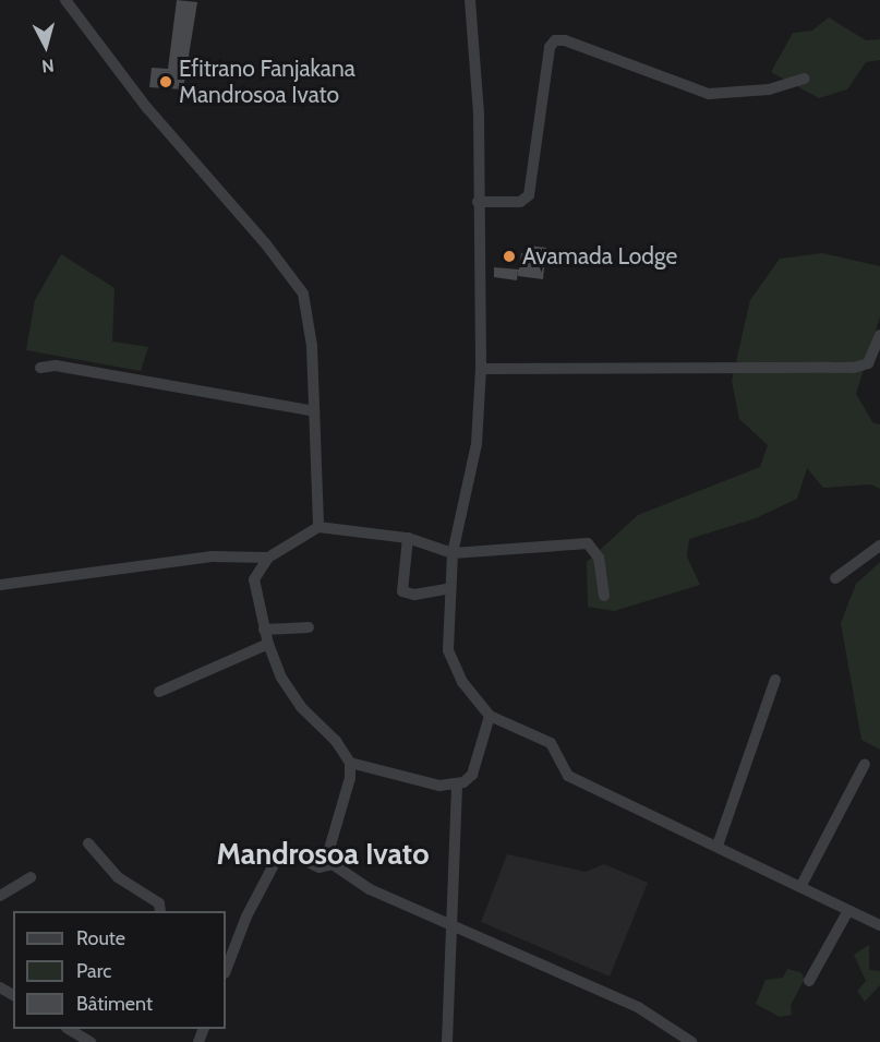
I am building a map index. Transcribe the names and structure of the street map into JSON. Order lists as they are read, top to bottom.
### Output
{
  "districts": ["Mandrosoa Ivato"],
  "places": ["Efitrano Fanjakana Mandrosoa Ivato", "Avamada Lodge"],
  "legend": ["Route", "Parc", "Bâtiment"],
  "north": "bottom"
}
